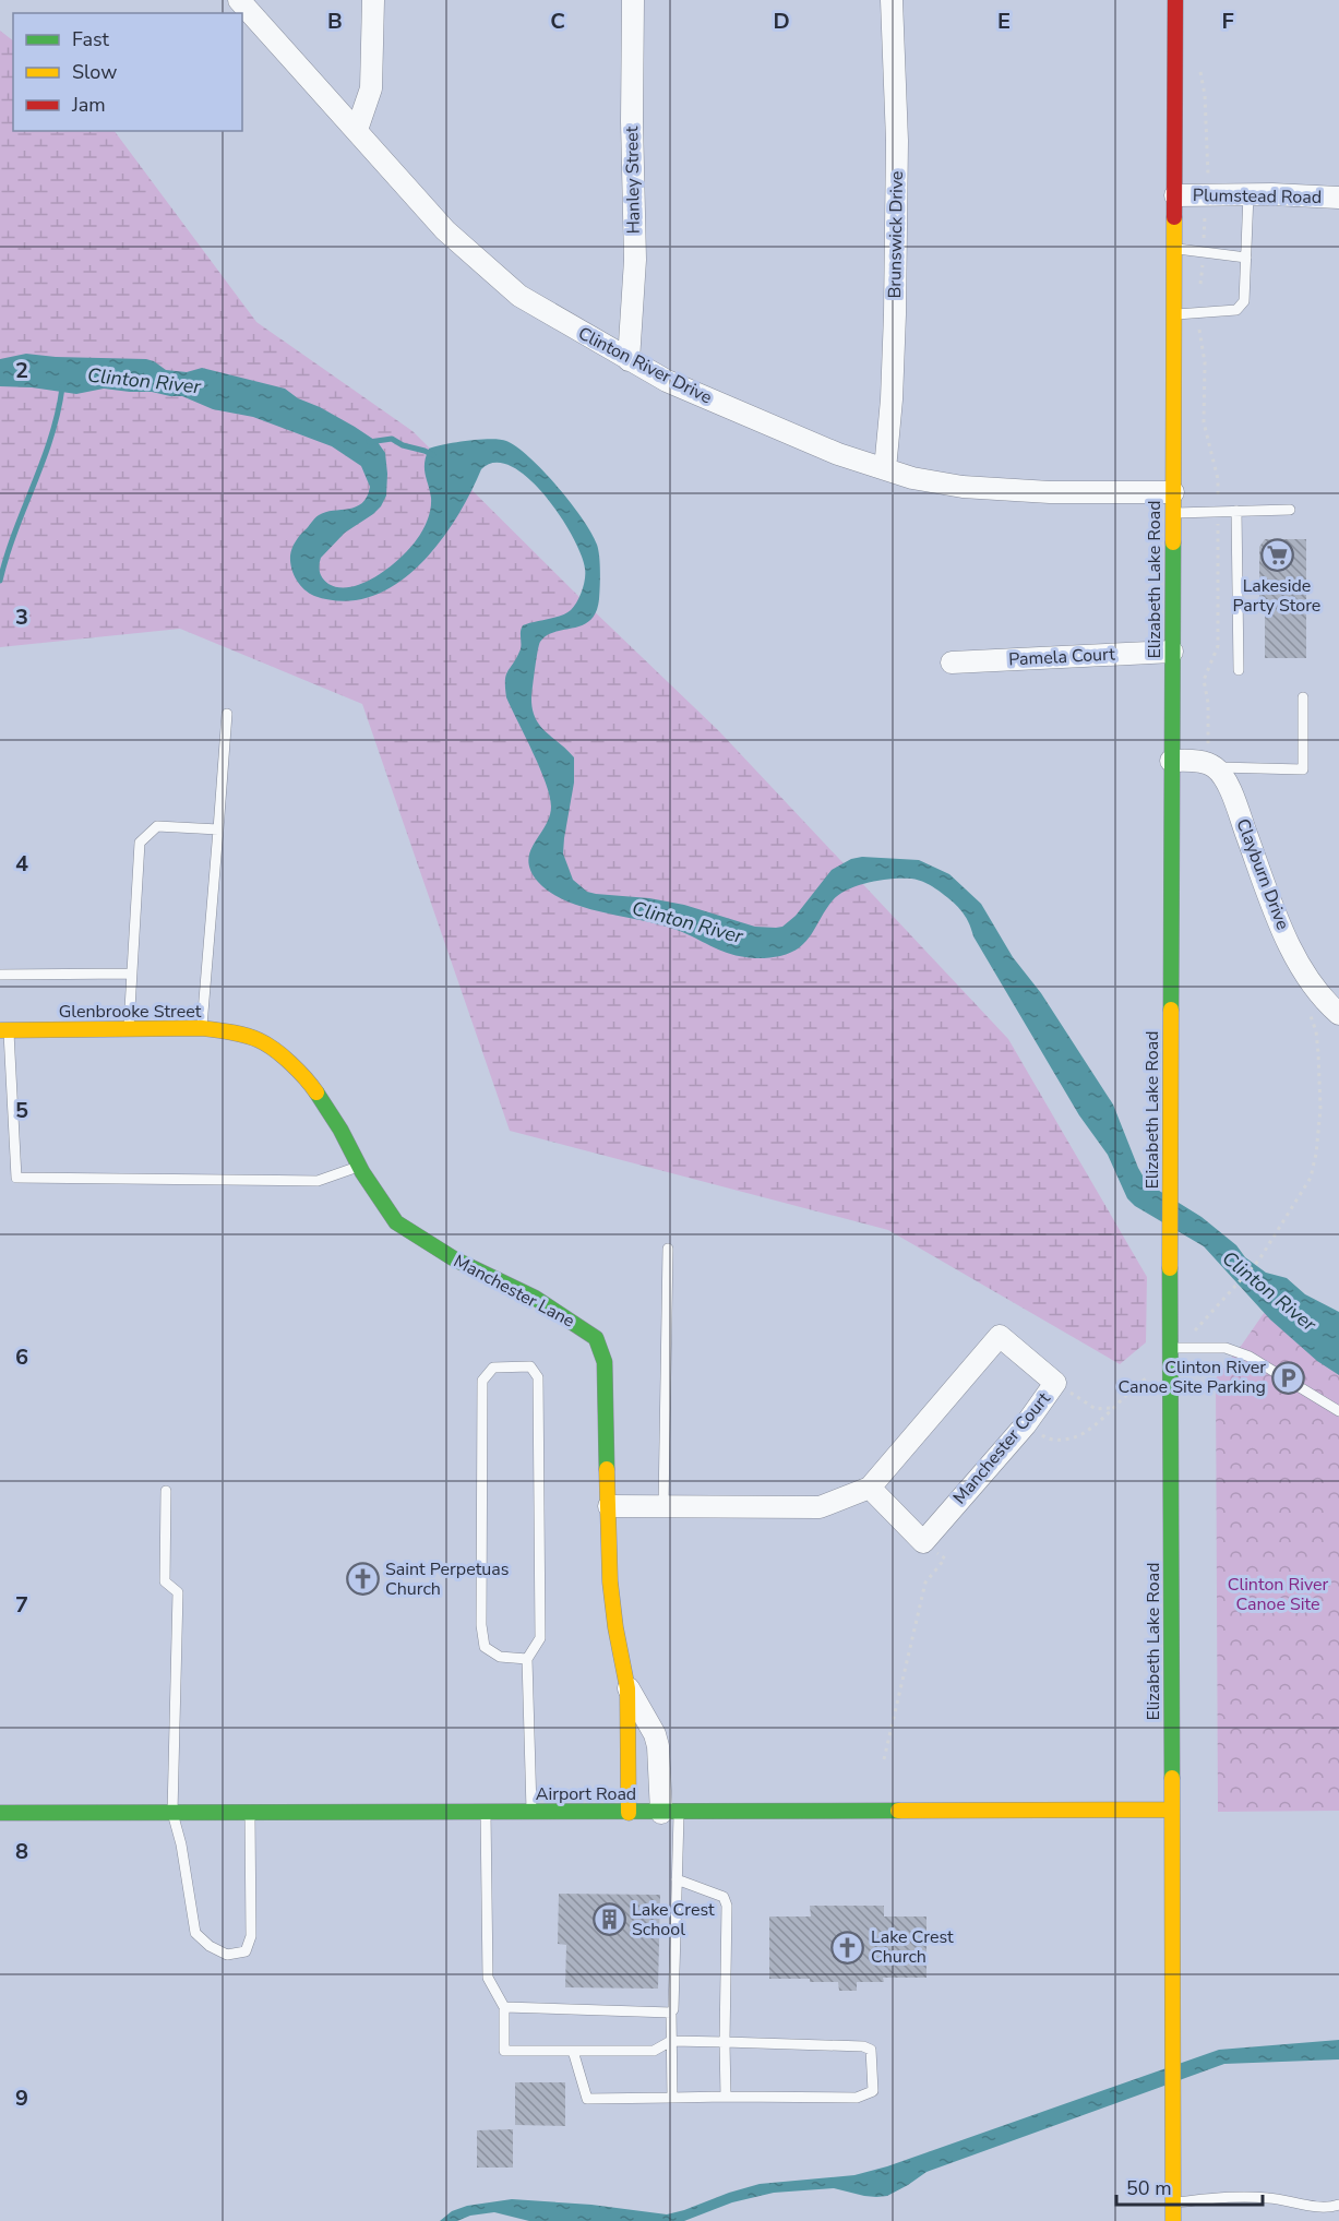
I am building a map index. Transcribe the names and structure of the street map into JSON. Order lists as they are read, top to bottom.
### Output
{
  "streets": {
    "street": [
      "Hanley Street",
      "Plumstead Road",
      "Brunswick Drive",
      "Clinton River Drive",
      "Elizabeth Lake Road",
      "Pamela Court",
      "Clayburn Drive",
      "Glenbrooke Street",
      "Manchester Lane",
      "Manchester Court",
      "Airport Road"
    ]
  },
  "crossings": [
    ["Hanley Street", "Clinton River Drive"],
    ["Plumstead Road", "Elizabeth Lake Road"],
    ["Brunswick Drive", "Clinton River Drive"],
    ["Clinton River Drive", "Elizabeth Lake Road"],
    ["Elizabeth Lake Road", "Pamela Court"],
    ["Elizabeth Lake Road", "Airport Road"],
    ["Glenbrooke Street", "Manchester Lane"],
    ["Manchester Lane", "Manchester Court"],
    ["Manchester Lane", "Airport Road"]
  ],
  "water": ["Clinton River"],
  "parks": ["Clinton River Canoe Site"],
  "places": {
    "supermarket": ["Lakeside Party Store"],
    "parking": ["Clinton River Canoe Site Parking"],
    "church": ["Saint Perpetuas Church", "Lake Crest Church"],
    "building": ["Lake Crest School"]
  },
  "legend": ["Fast", "Slow", "Jam"],
  "scale_bar": "50 m",
  "grid": {
    "columns": [
      "B",
      "C",
      "D",
      "E",
      "F"
    ],
    "rows": [
      "2",
      "3",
      "4",
      "5",
      "6",
      "7",
      "8",
      "9"
    ]
  }
}
